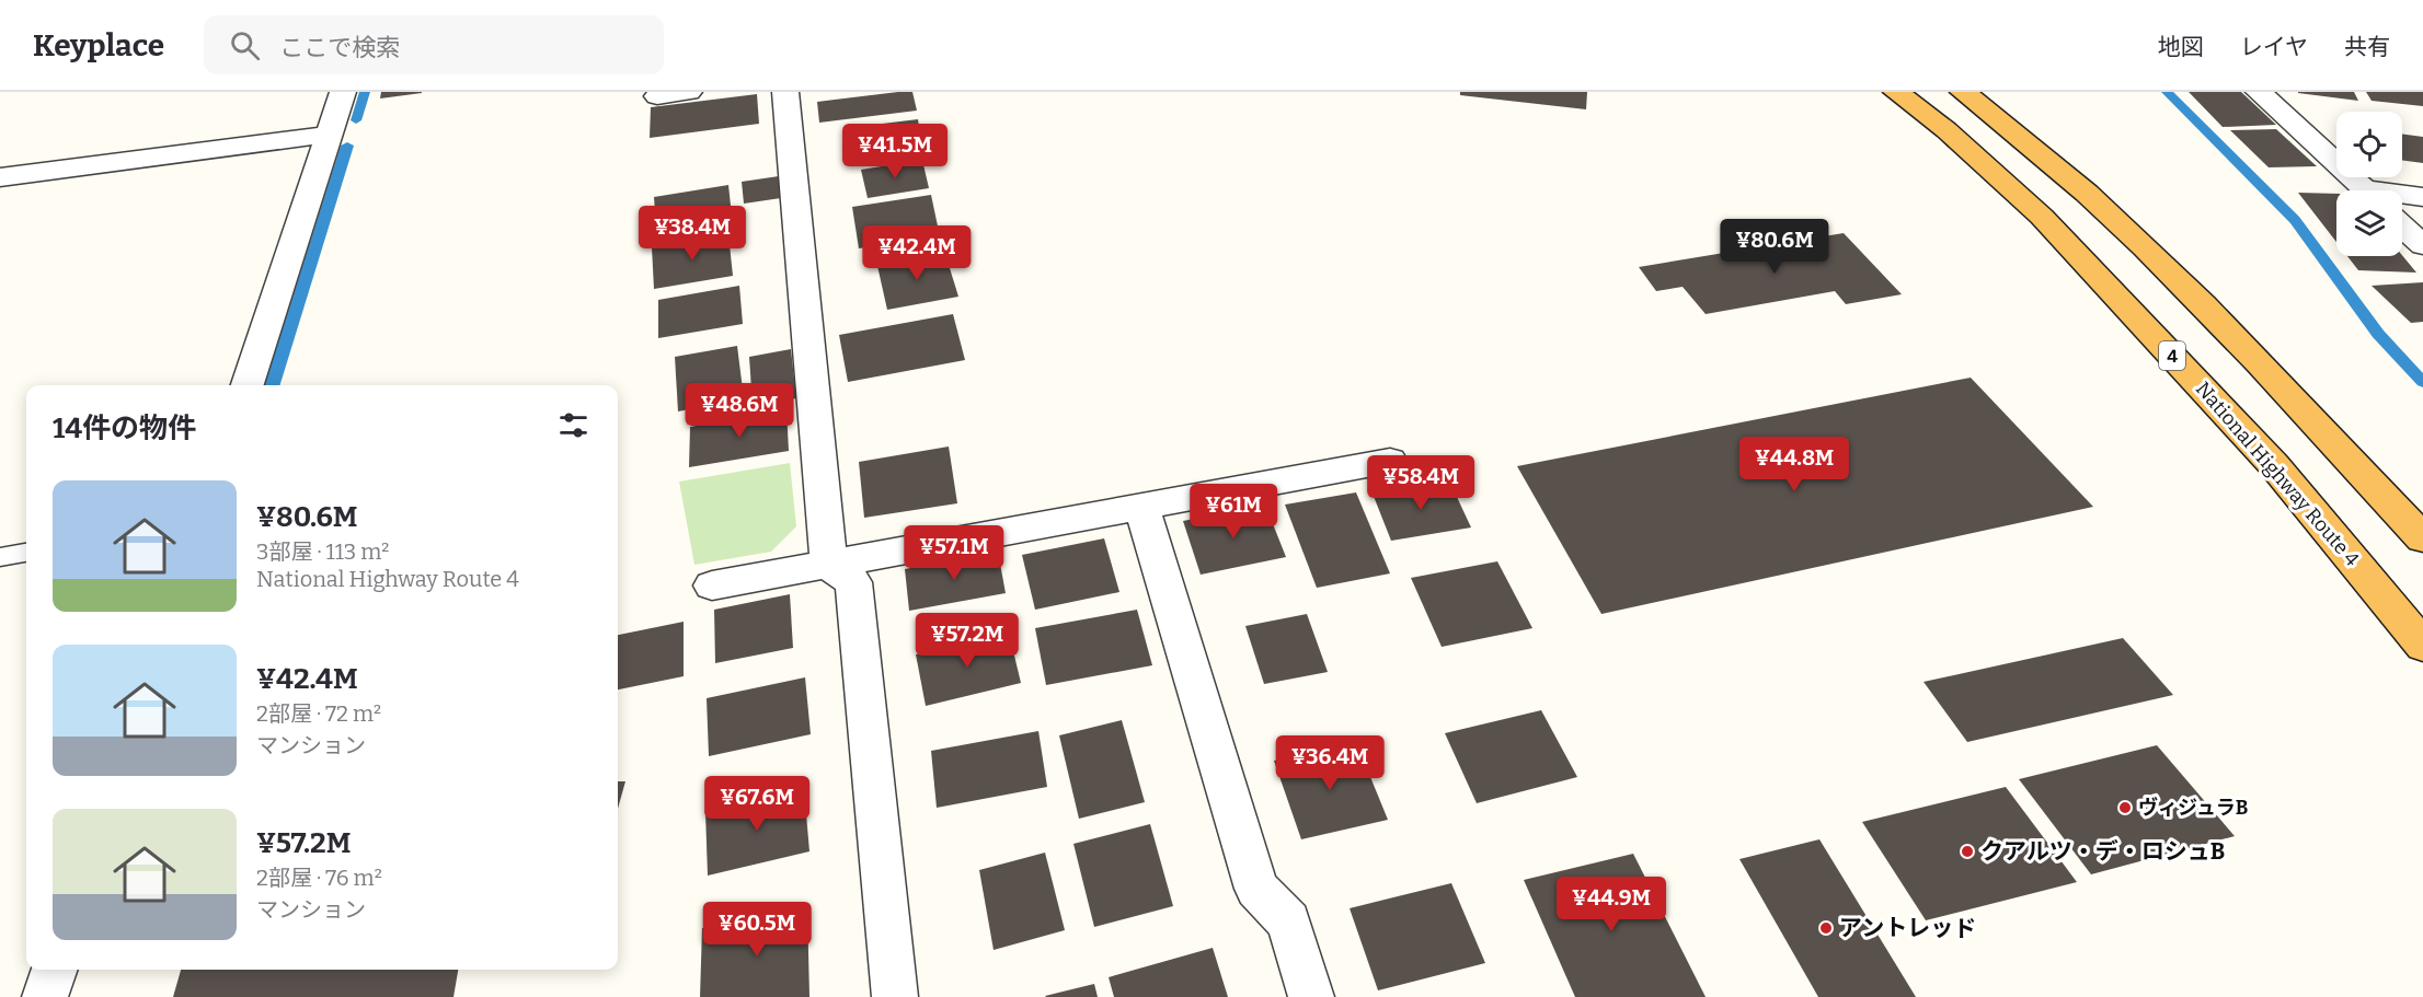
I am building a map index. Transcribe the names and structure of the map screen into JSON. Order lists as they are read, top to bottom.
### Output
{
  "streets": {
    "highway": ["4", "National Highway Route 4"]
  },
  "places": ["ヴィジュラB", "クアルツ・デ・ロシュB", "アントレッド"],
  "page": {
    "header": "Keyplace",
    "search": "ここで検索",
    "nav": ["地図", "レイヤ", "共有"],
    "price": [
      "¥41.5M",
      "¥38.4M",
      "¥80.6M",
      "¥42.4M",
      "¥48.6M",
      "¥44.8M",
      "¥58.4M",
      "¥61M",
      "¥57.1M",
      "¥57.2M",
      "¥36.4M",
      "¥67.6M",
      "¥44.9M",
      "¥60.5M"
    ],
    "heading": "14件の物件",
    "list": [
      {
        "name": "¥80.6M",
        "note": "3部屋 · 113 m² · National Highway Route 4"
      },
      {
        "name": "¥42.4M",
        "note": "2部屋 · 72 m² · マンション"
      },
      {
        "name": "¥57.2M",
        "note": "2部屋 · 76 m² · マンション"
      }
    ]
  }
}
